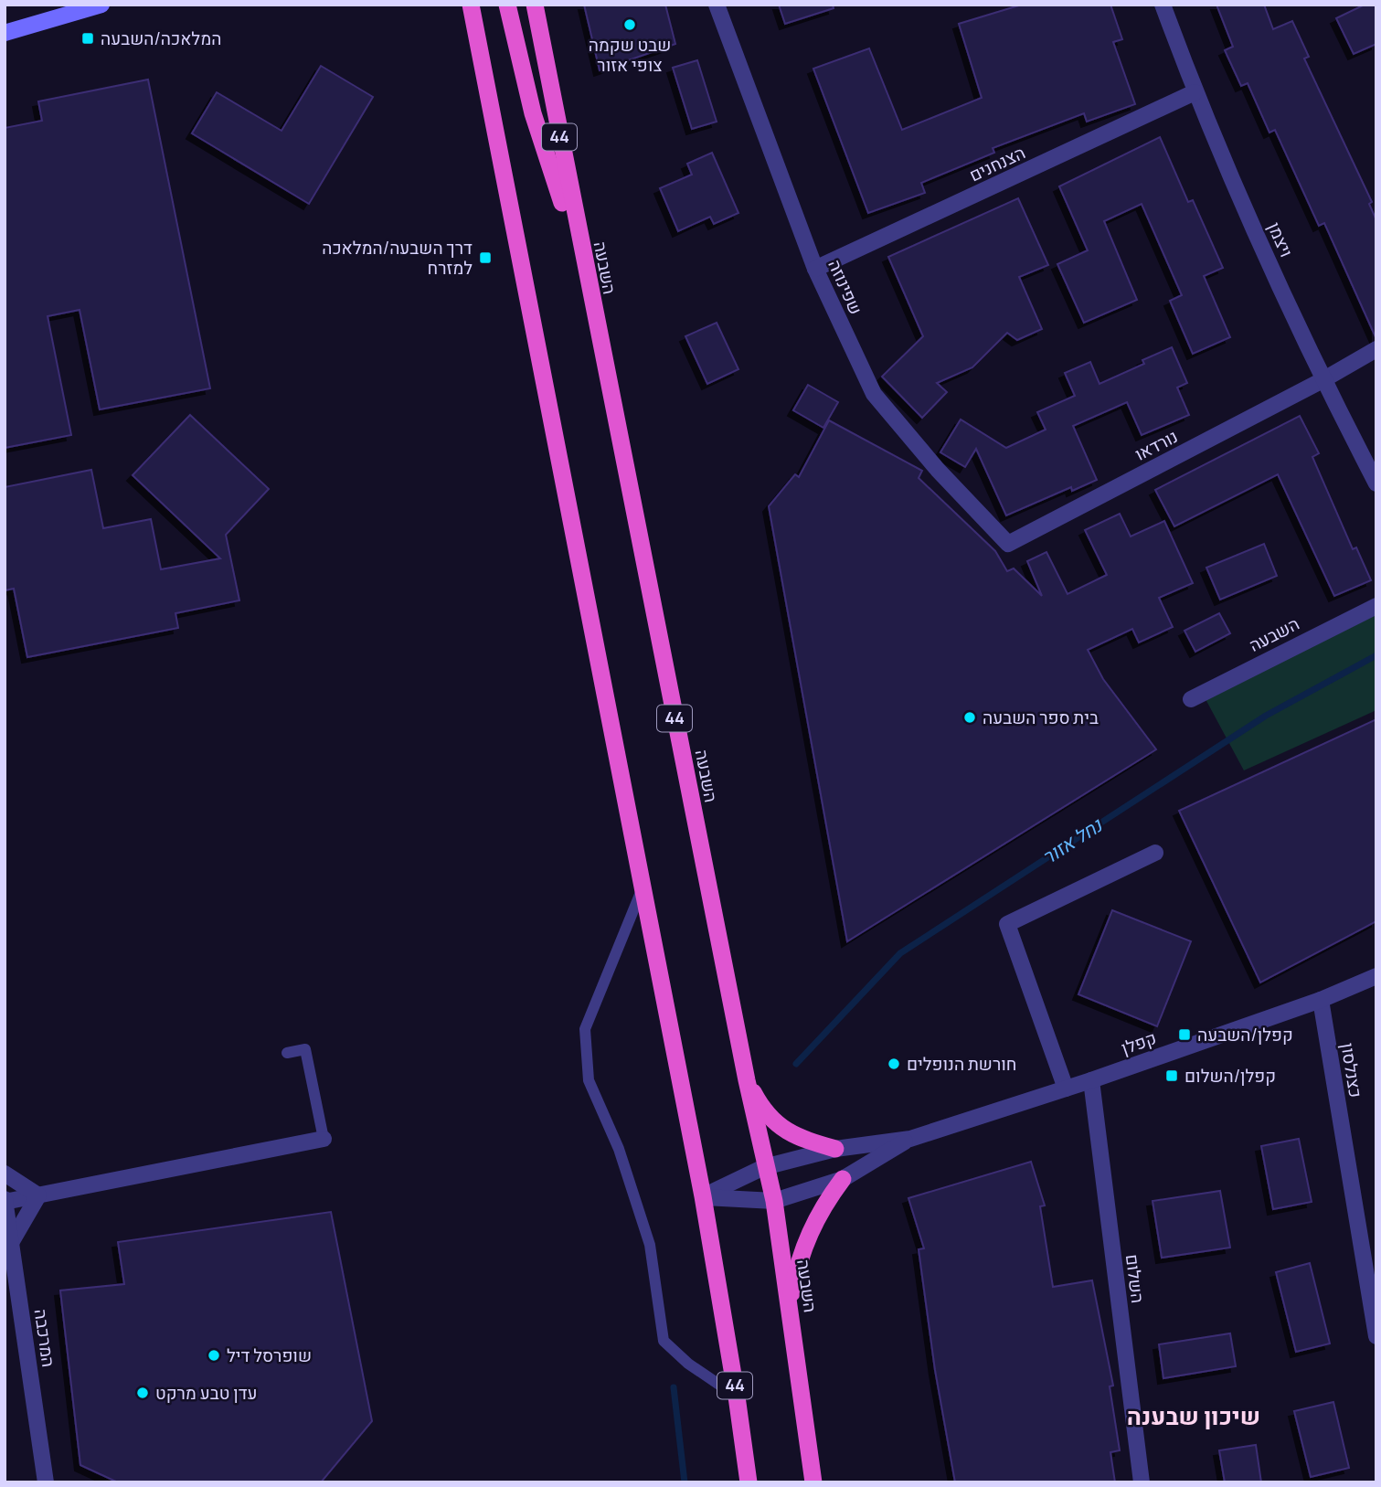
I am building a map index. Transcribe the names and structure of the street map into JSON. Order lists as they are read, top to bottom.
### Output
{
  "streets": {
    "highway": ["44", "השבעה"],
    "street": [
      "הצנחנים",
      "ויצמן",
      "שפינוזה",
      "נורדאו",
      "קפלן",
      "כצנלסון",
      "השלום",
      "המרכבה"
    ]
  },
  "crossings": [
    ["44", "קפלן"],
    ["הצנחנים", "ויצמן"],
    ["הצנחנים", "שפינוזה"],
    ["ויצמן", "נורדאו"],
    ["השבעה", "קפלן"],
    ["שפינוזה", "נורדאו"],
    ["קפלן", "כצנלסון"],
    ["קפלן", "השלום"]
  ],
  "districts": ["שיכון שבענה"],
  "water": ["נחל אזור"],
  "places": {
    "other": [
      "שבט שקמה צופי אזור",
      "בית ספר השבעה",
      "חורשת הנופלים",
      "שופרסל דיל",
      "עדן טבע מרקט"
    ],
    "transit": [
      "המלאכה/השבעה",
      "דרך השבעה/המלאכה למזרח",
      "קפלן/השבעה",
      "קפלן/השלום"
    ]
  }
}
